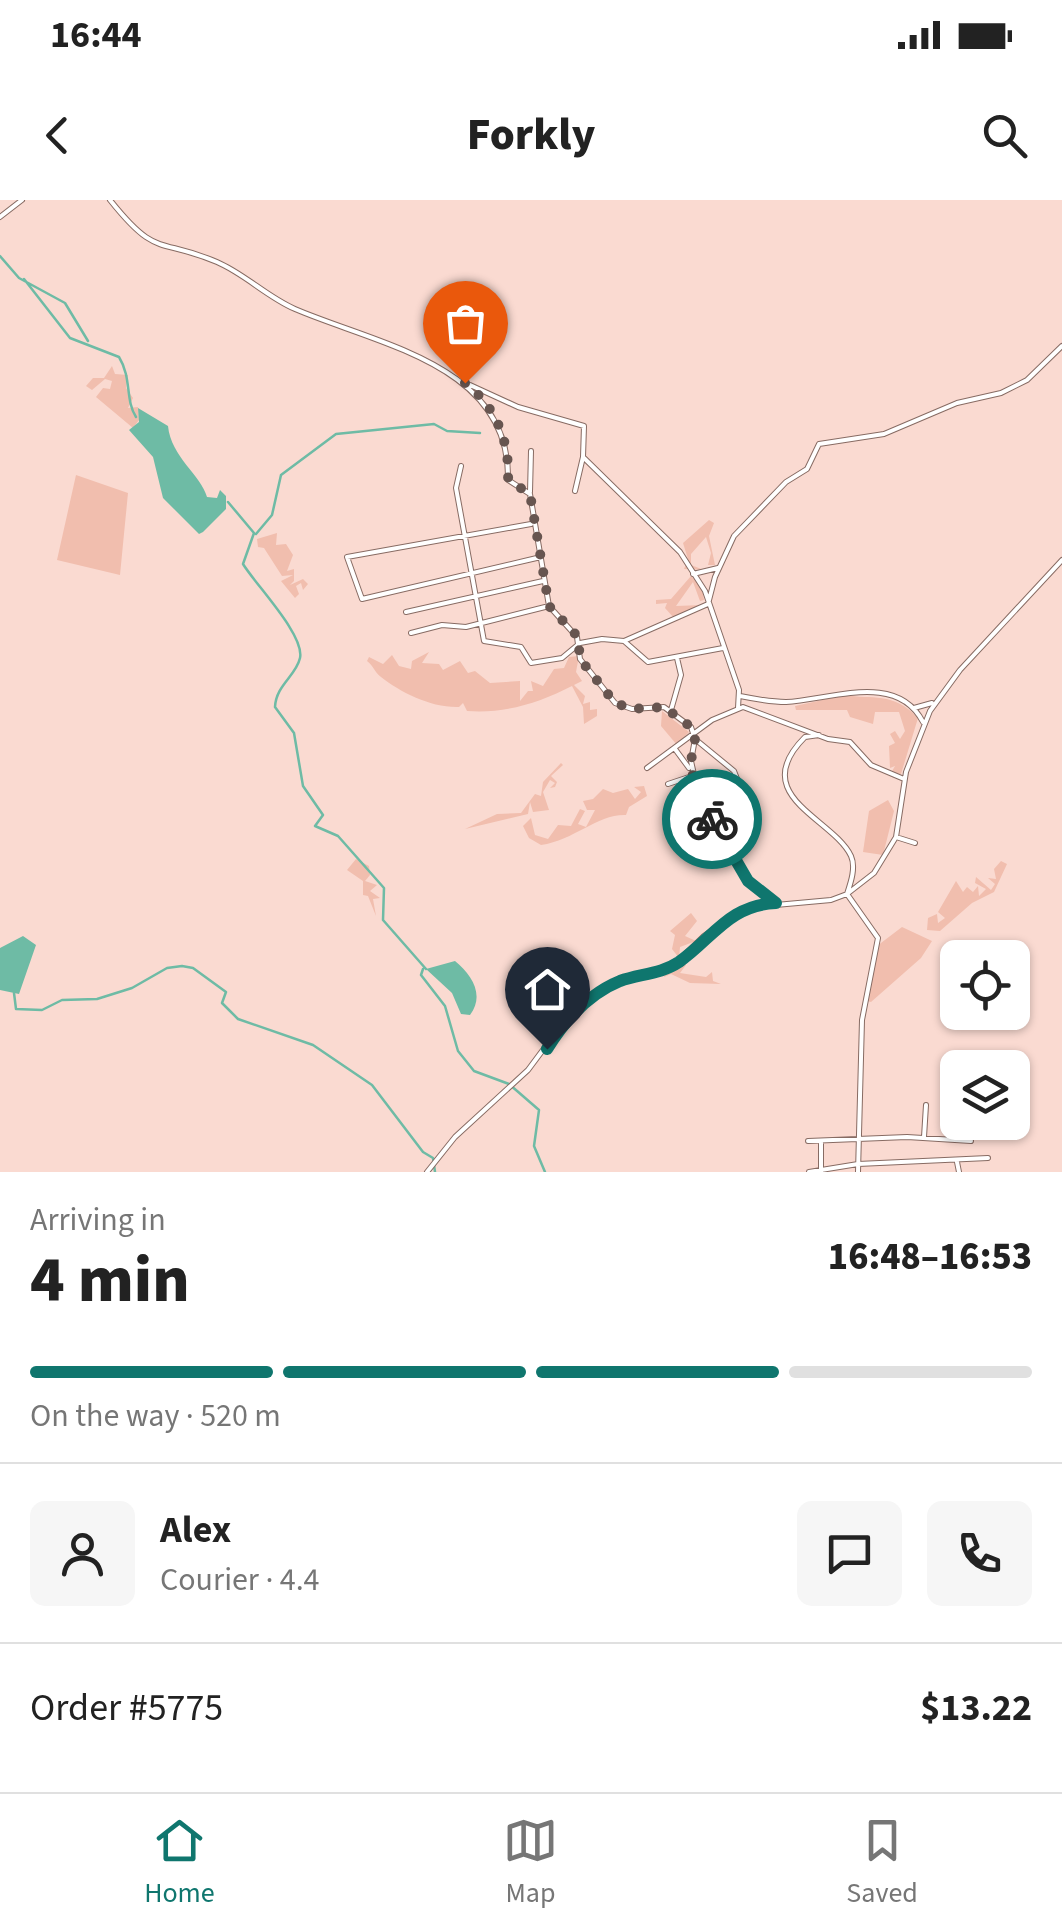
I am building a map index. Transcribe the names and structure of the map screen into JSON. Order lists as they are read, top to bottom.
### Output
{
  "page": {
    "status": "16:44",
    "header": "Forkly",
    "heading": ["4 min", "Arriving in", "16:48–16:53"],
    "panel": [
      "Alex",
      "Courier · 4.4",
      "Order #5775",
      "$13.22"
    ],
    "bar": "On the way · 520 m",
    "tabs": ["Home", "Map", "Saved"]
  }
}
